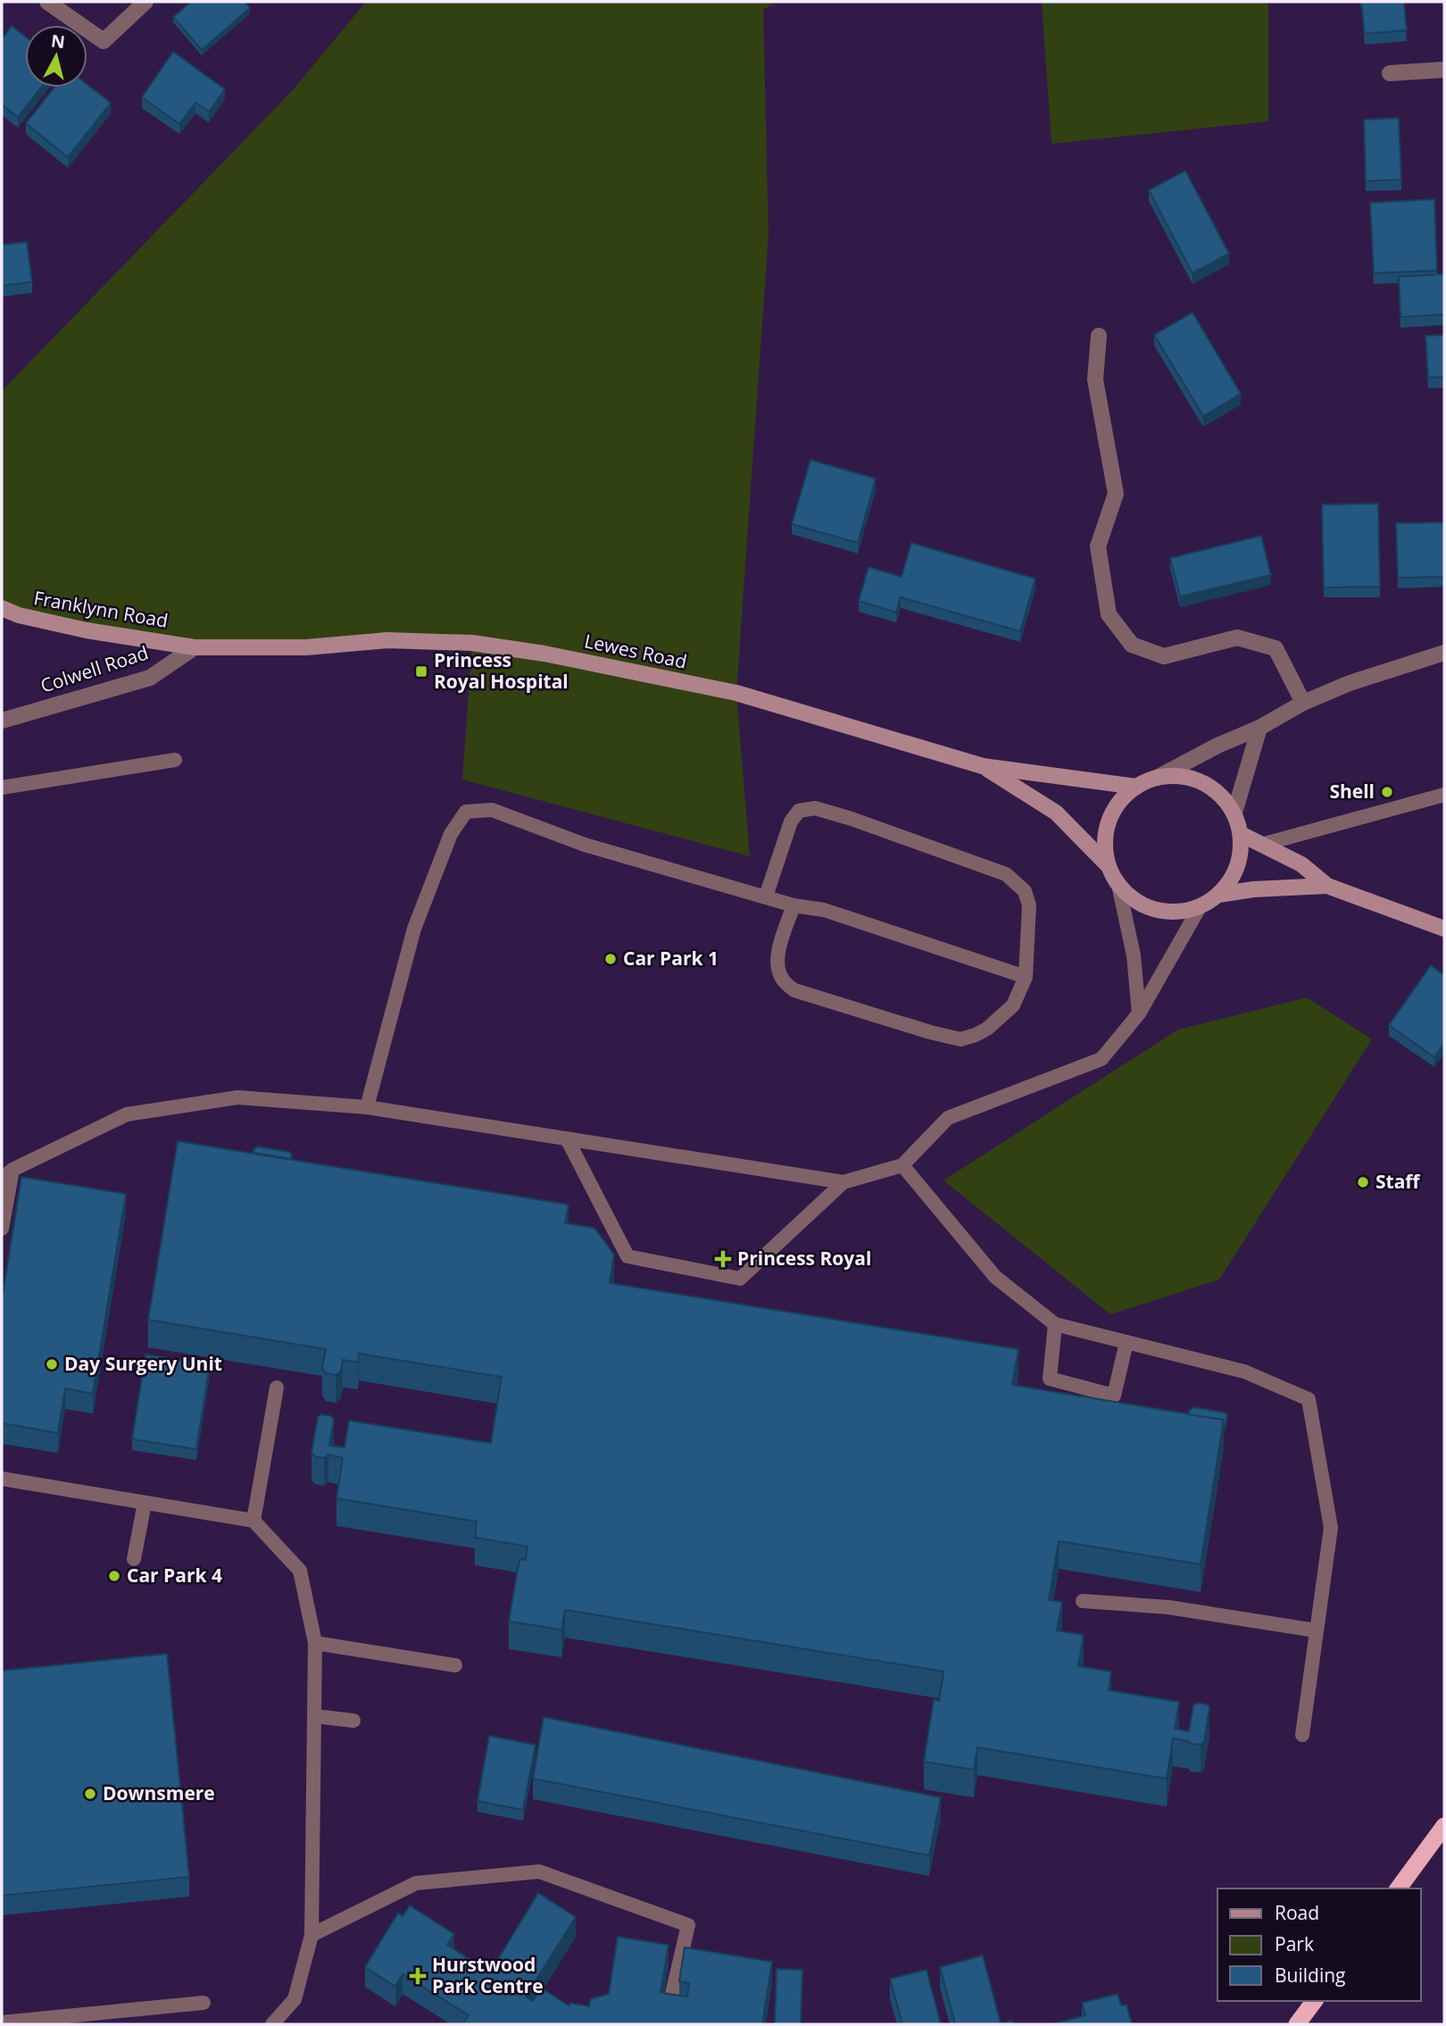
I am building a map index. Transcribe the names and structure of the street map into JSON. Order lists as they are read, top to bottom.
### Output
{
  "streets": {
    "main road": ["Franklynn Road", "Lewes Road"],
    "street": ["Colwell Road"]
  },
  "crossings": [
    ["Franklynn Road", "Lewes Road"],
    ["Franklynn Road", "Colwell Road"],
    ["Lewes Road", "Colwell Road"]
  ],
  "places": {
    "transit": ["Princess Royal Hospital"],
    "other": [
      "Shell",
      "Car Park 1",
      "Staff",
      "Day Surgery Unit",
      "Car Park 4",
      "Downsmere"
    ],
    "health": ["Princess Royal", "Hurstwood Park Centre"]
  },
  "legend": ["Road", "Park", "Building"],
  "north": "top"
}
